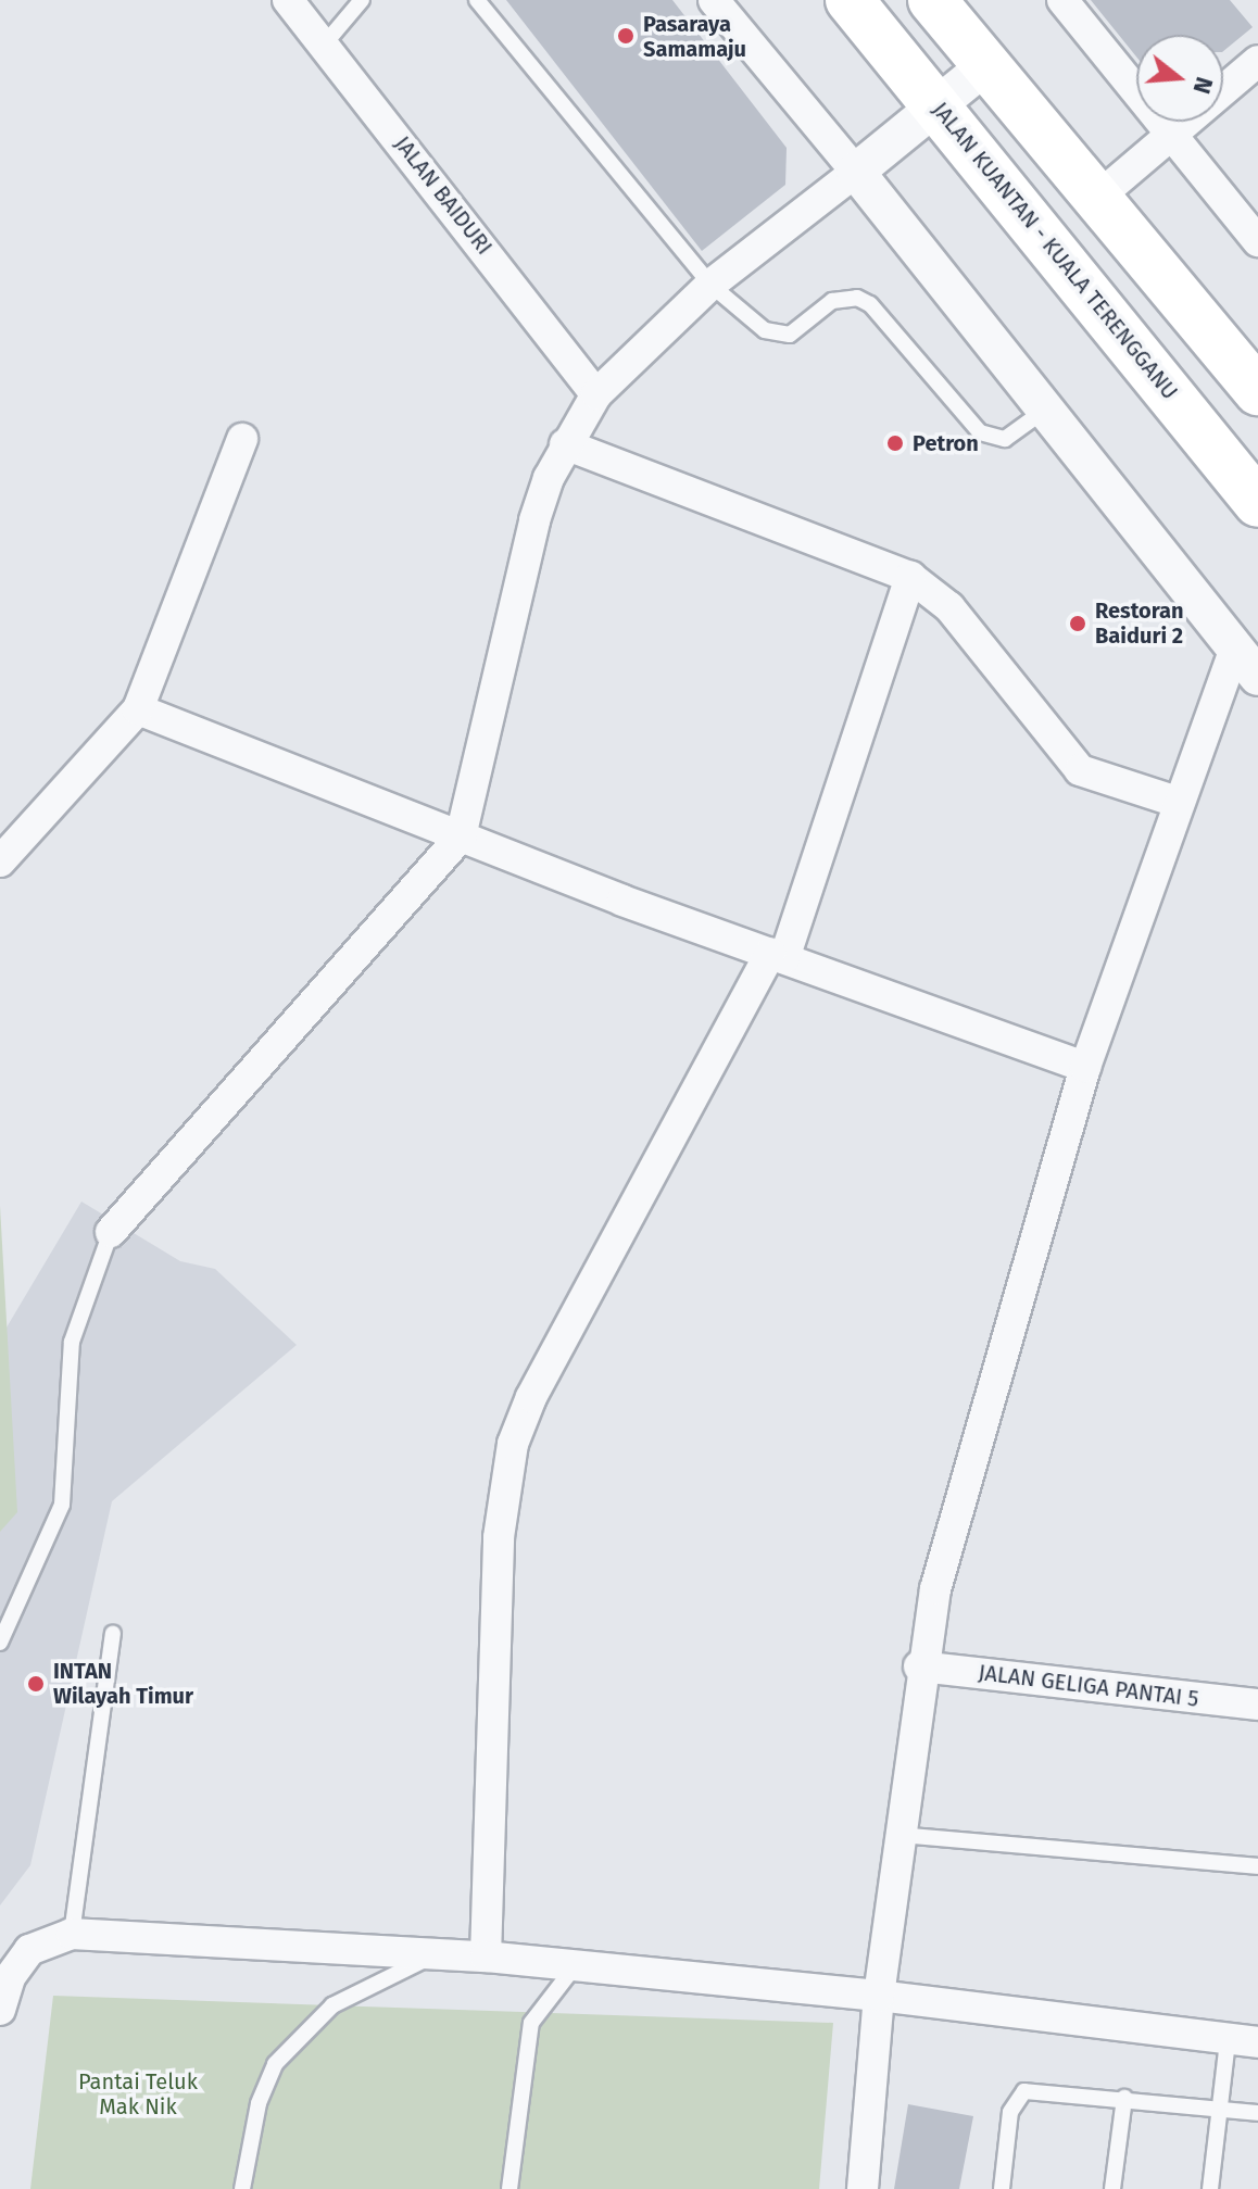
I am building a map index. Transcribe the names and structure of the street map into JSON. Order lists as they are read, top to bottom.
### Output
{
  "streets": {
    "highway": ["JALAN KUANTAN - KUALA TERENGGANU"],
    "street": ["JALAN BAIDURI", "JALAN GELIGA PANTAI 5"]
  },
  "parks": ["Pantai Teluk Mak Nik"],
  "places": [
    "Pasaraya Samamaju",
    "Petron",
    "Restoran Baiduri 2",
    "INTAN Wilayah Timur"
  ],
  "north": "right"
}
